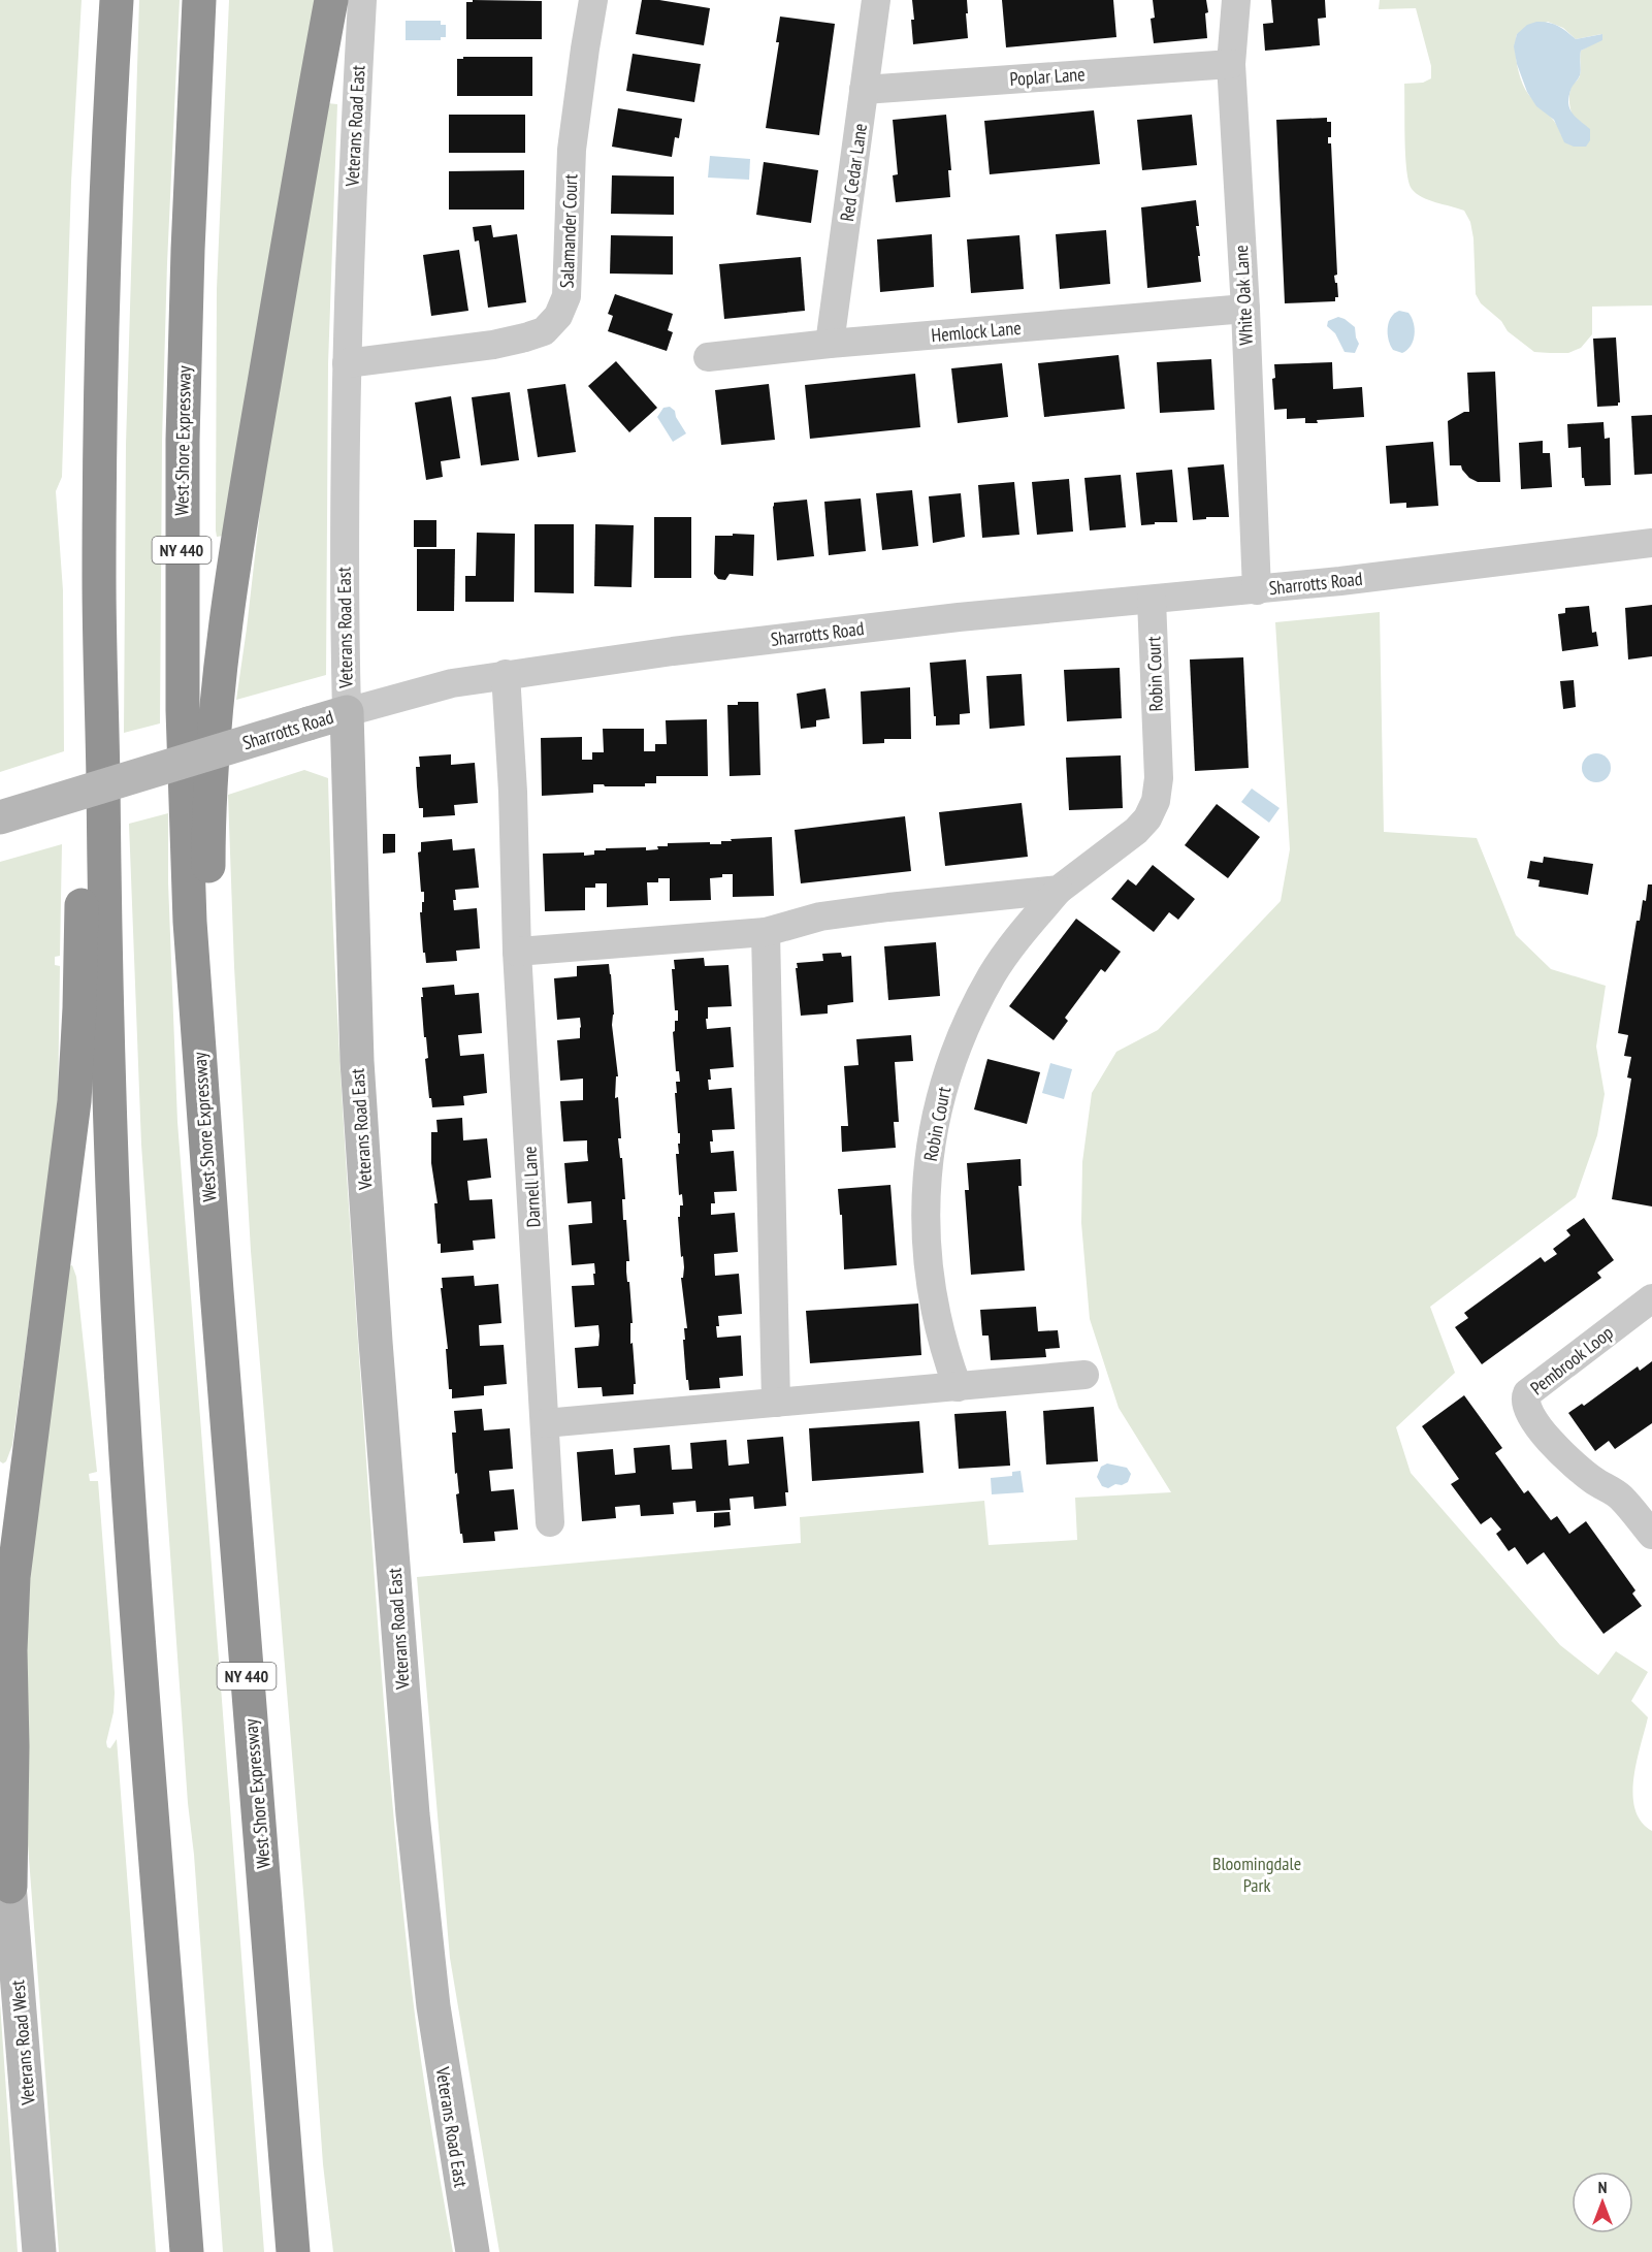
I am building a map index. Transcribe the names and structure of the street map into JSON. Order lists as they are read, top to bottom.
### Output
{
  "streets": {
    "highway": ["West Shore Expressway", "NY 440"],
    "street": [
      "Poplar Lane",
      "Veterans Road East",
      "Red Cedar Lane",
      "Salamander Court",
      "White Oak Lane",
      "Hemlock Lane",
      "Sharrotts Road",
      "Robin Court",
      "Darnell Lane",
      "Pembrook Loop",
      "Veterans Road West"
    ]
  },
  "crossings": [
    ["Poplar Lane", "Red Cedar Lane"],
    ["Poplar Lane", "White Oak Lane"],
    ["Veterans Road East", "Salamander Court"],
    ["Veterans Road East", "Sharrotts Road"],
    ["Red Cedar Lane", "Hemlock Lane"],
    ["White Oak Lane", "Hemlock Lane"],
    ["White Oak Lane", "Sharrotts Road"],
    ["Sharrotts Road", "Robin Court"],
    ["Sharrotts Road", "Darnell Lane"]
  ],
  "parks": ["Bloomingdale Park"],
  "north": "top"
}
